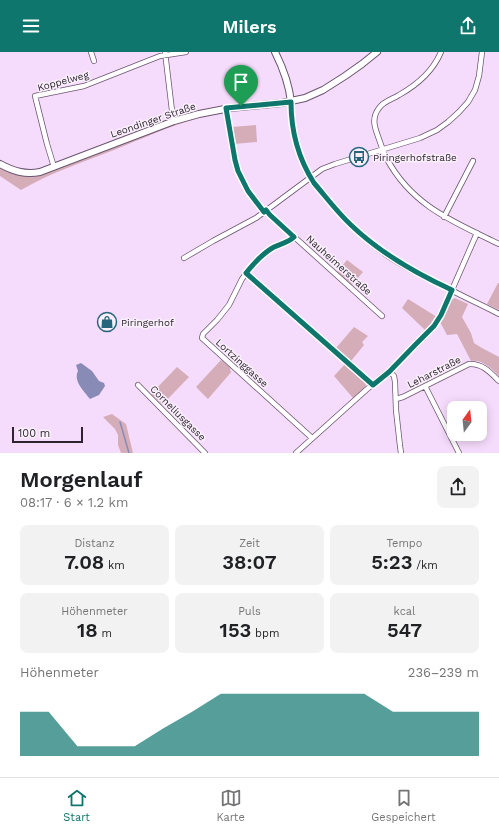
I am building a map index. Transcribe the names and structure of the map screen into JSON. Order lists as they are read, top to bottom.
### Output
{
  "streets": {
    "street": [
      "Koppelweg",
      "Leondinger Straße",
      "Nauheimerstraße",
      "Lortzinggasse",
      "Leharstraße",
      "Corneliusgasse"
    ]
  },
  "crossings": [
    ["Koppelweg", "Leondinger Straße"],
    ["Leondinger Straße", "Nauheimerstraße"]
  ],
  "places": {
    "bus stop": ["Piringerhofstraße"],
    "shop": ["Piringerhof"]
  },
  "scale_bar": "100 m",
  "north": "top",
  "page": {
    "header": "Milers",
    "scale": "100 m",
    "heading": ["Morgenlauf", "08:17 · 6 × 1.2 km"],
    "stats": [
      ["Distanz", "7.08 km"],
      ["Zeit", "38:07"],
      ["Tempo", "5:23 /km"],
      ["Höhenmeter", "18 m"],
      ["Puls", "153 bpm"],
      ["kcal", "547"]
    ],
    "chart": ["Höhenmeter", "236–239 m"],
    "tabs": ["Start", "Karte", "Gespeichert"]
  }
}
